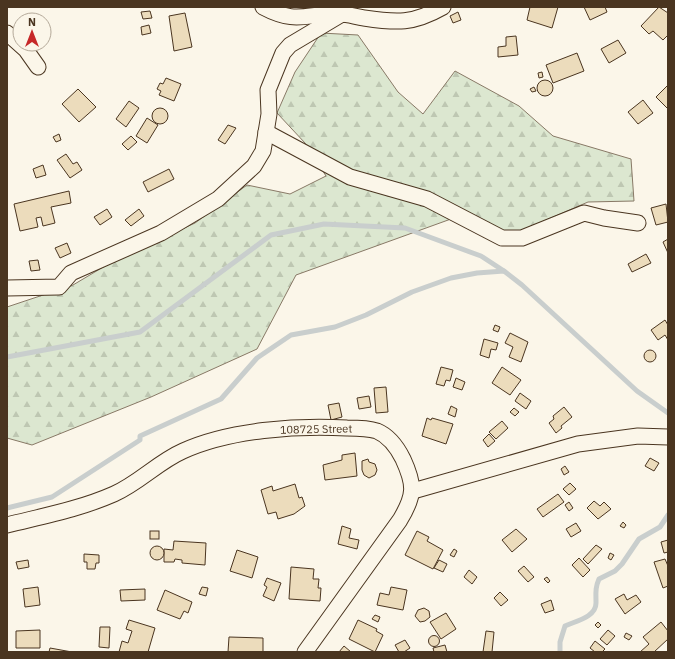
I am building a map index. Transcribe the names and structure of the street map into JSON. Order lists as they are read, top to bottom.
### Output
{
  "streets": {
    "street": ["108725 Street"]
  },
  "north": "top"
}
